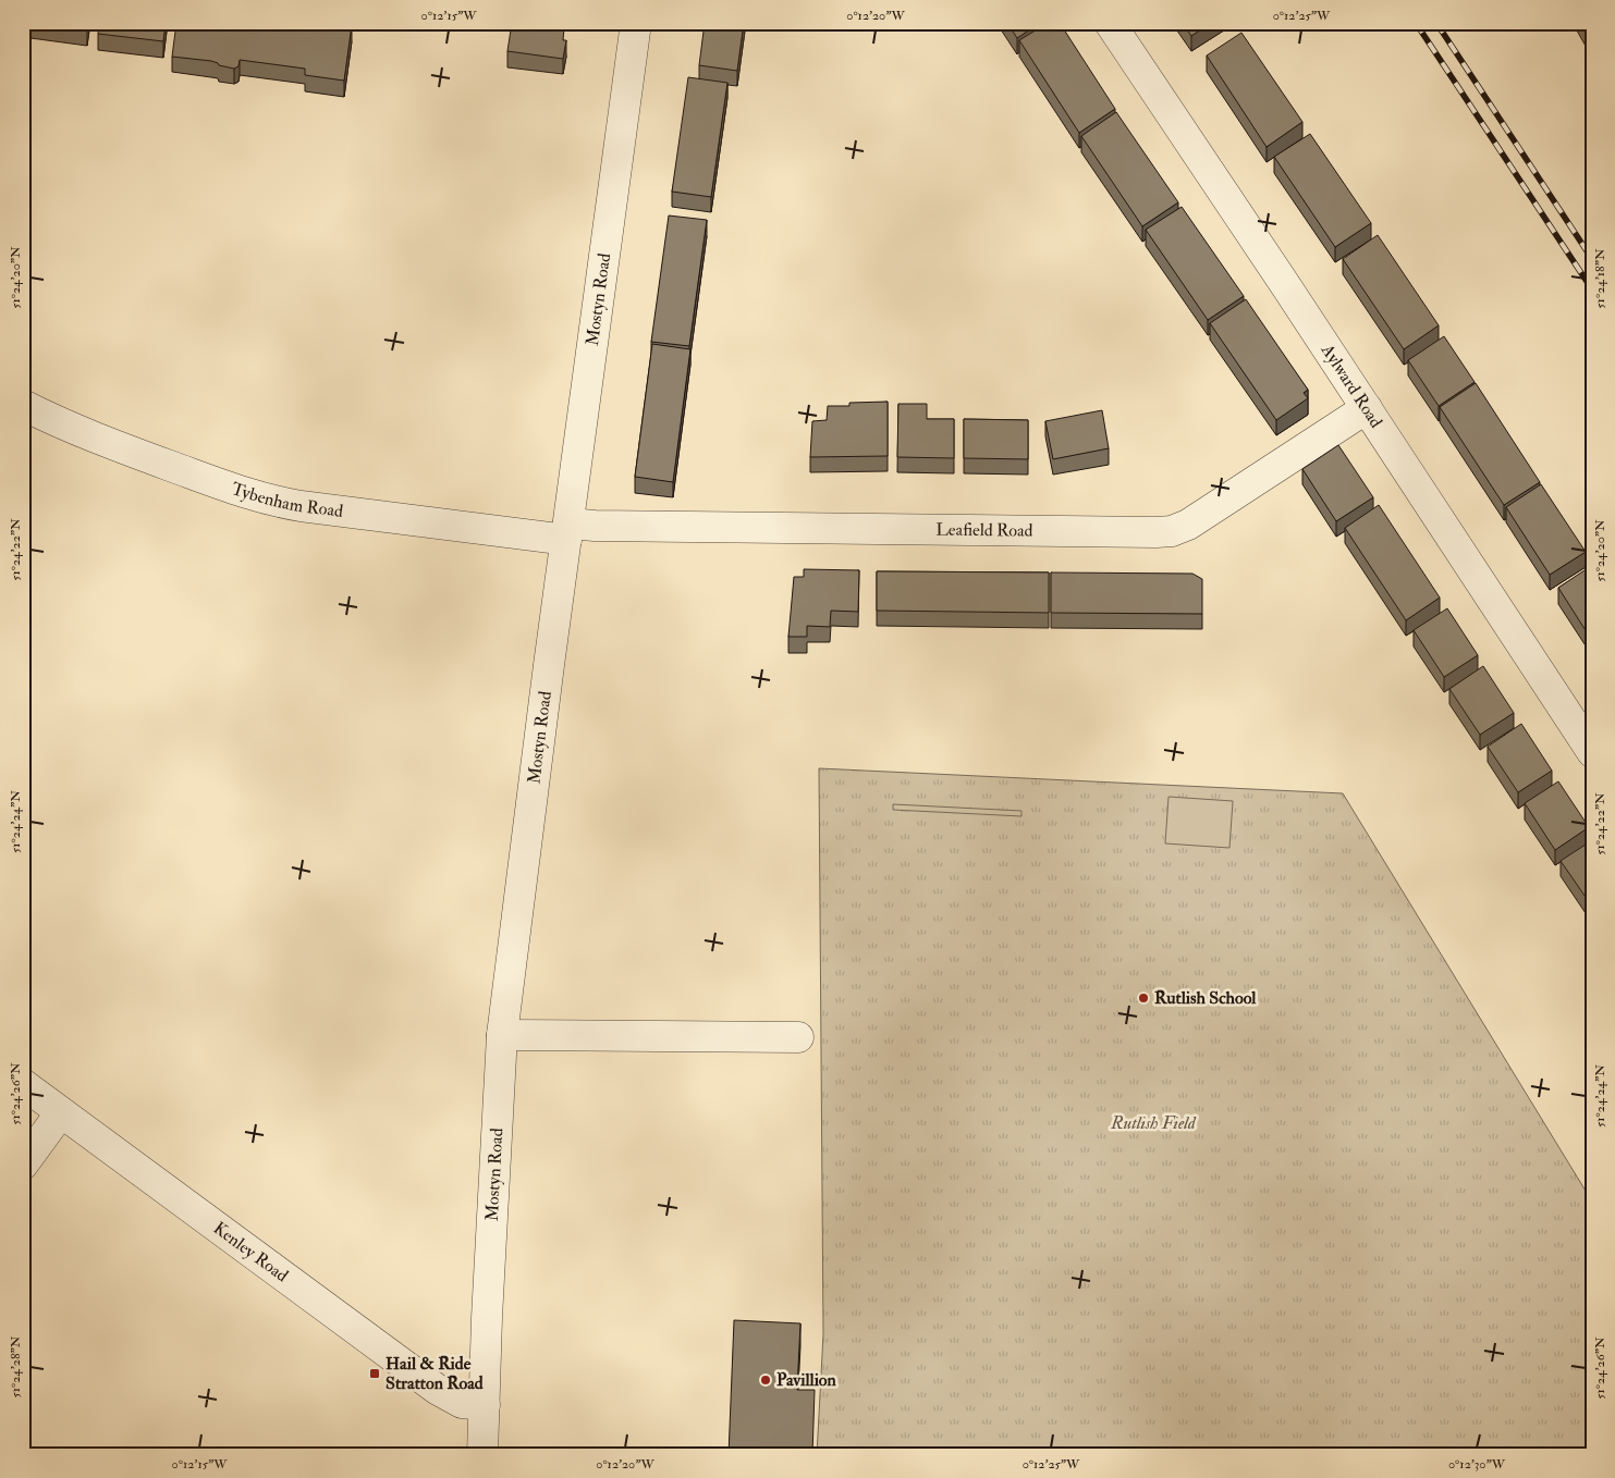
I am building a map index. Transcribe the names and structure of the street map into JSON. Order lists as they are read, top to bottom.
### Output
{
  "streets": {
    "street": [
      "Mostyn Road",
      "Aylward Road",
      "Tybenham Road",
      "Leafield Road",
      "Kenley Road"
    ]
  },
  "crossings": [
    ["Mostyn Road", "Tybenham Road"],
    ["Mostyn Road", "Leafield Road"],
    ["Mostyn Road", "Kenley Road"],
    ["Aylward Road", "Leafield Road"],
    ["Tybenham Road", "Leafield Road"]
  ],
  "parks": ["Rutlish Field"],
  "places": {
    "other": ["Rutlish School", "Pavillion"],
    "transit": ["Hail & Ride Stratton Road"]
  },
  "coordinates": [
    "0°12'15\"W",
    "0°12'20\"W",
    "0°12'25\"W",
    "51°24'20\"N",
    "51°24'18\"N",
    "51°24'22\"N",
    "51°24'24\"N",
    "51°24'26\"N",
    "51°24'28\"N",
    "0°12'30\"W"
  ]
}
